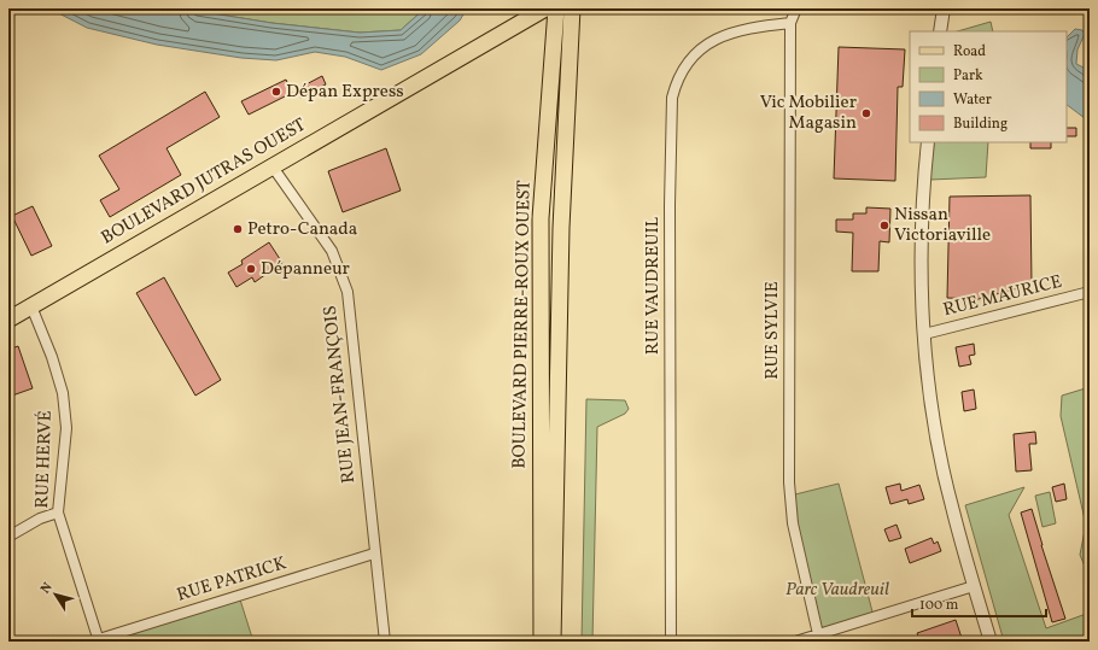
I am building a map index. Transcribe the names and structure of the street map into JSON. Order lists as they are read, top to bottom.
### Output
{
  "streets": {
    "main road": ["BOULEVARD JUTRAS OUEST", "BOULEVARD PIERRE-ROUX OUEST"],
    "street": [
      "RUE VAUDREUIL",
      "RUE MAURICE",
      "RUE SYLVIE",
      "RUE JEAN-FRANÇOIS",
      "RUE HERVÉ",
      "RUE PATRICK"
    ]
  },
  "crossings": [
    ["BOULEVARD JUTRAS OUEST", "RUE JEAN-FRANÇOIS"],
    ["BOULEVARD JUTRAS OUEST", "RUE HERVÉ"],
    ["RUE VAUDREUIL", "RUE SYLVIE"],
    ["RUE JEAN-FRANÇOIS", "RUE PATRICK"],
    ["RUE HERVÉ", "RUE PATRICK"]
  ],
  "parks": ["Parc Vaudreuil"],
  "places": [
    "Dépan Express",
    "Vic Mobilier Magasin",
    "Nissan Victoriaville",
    "Petro-Canada",
    "Dépanneur"
  ],
  "legend": [
    "Road",
    "Park",
    "Water",
    "Building"
  ],
  "scale_bar": "100 m",
  "north": "top left"
}
